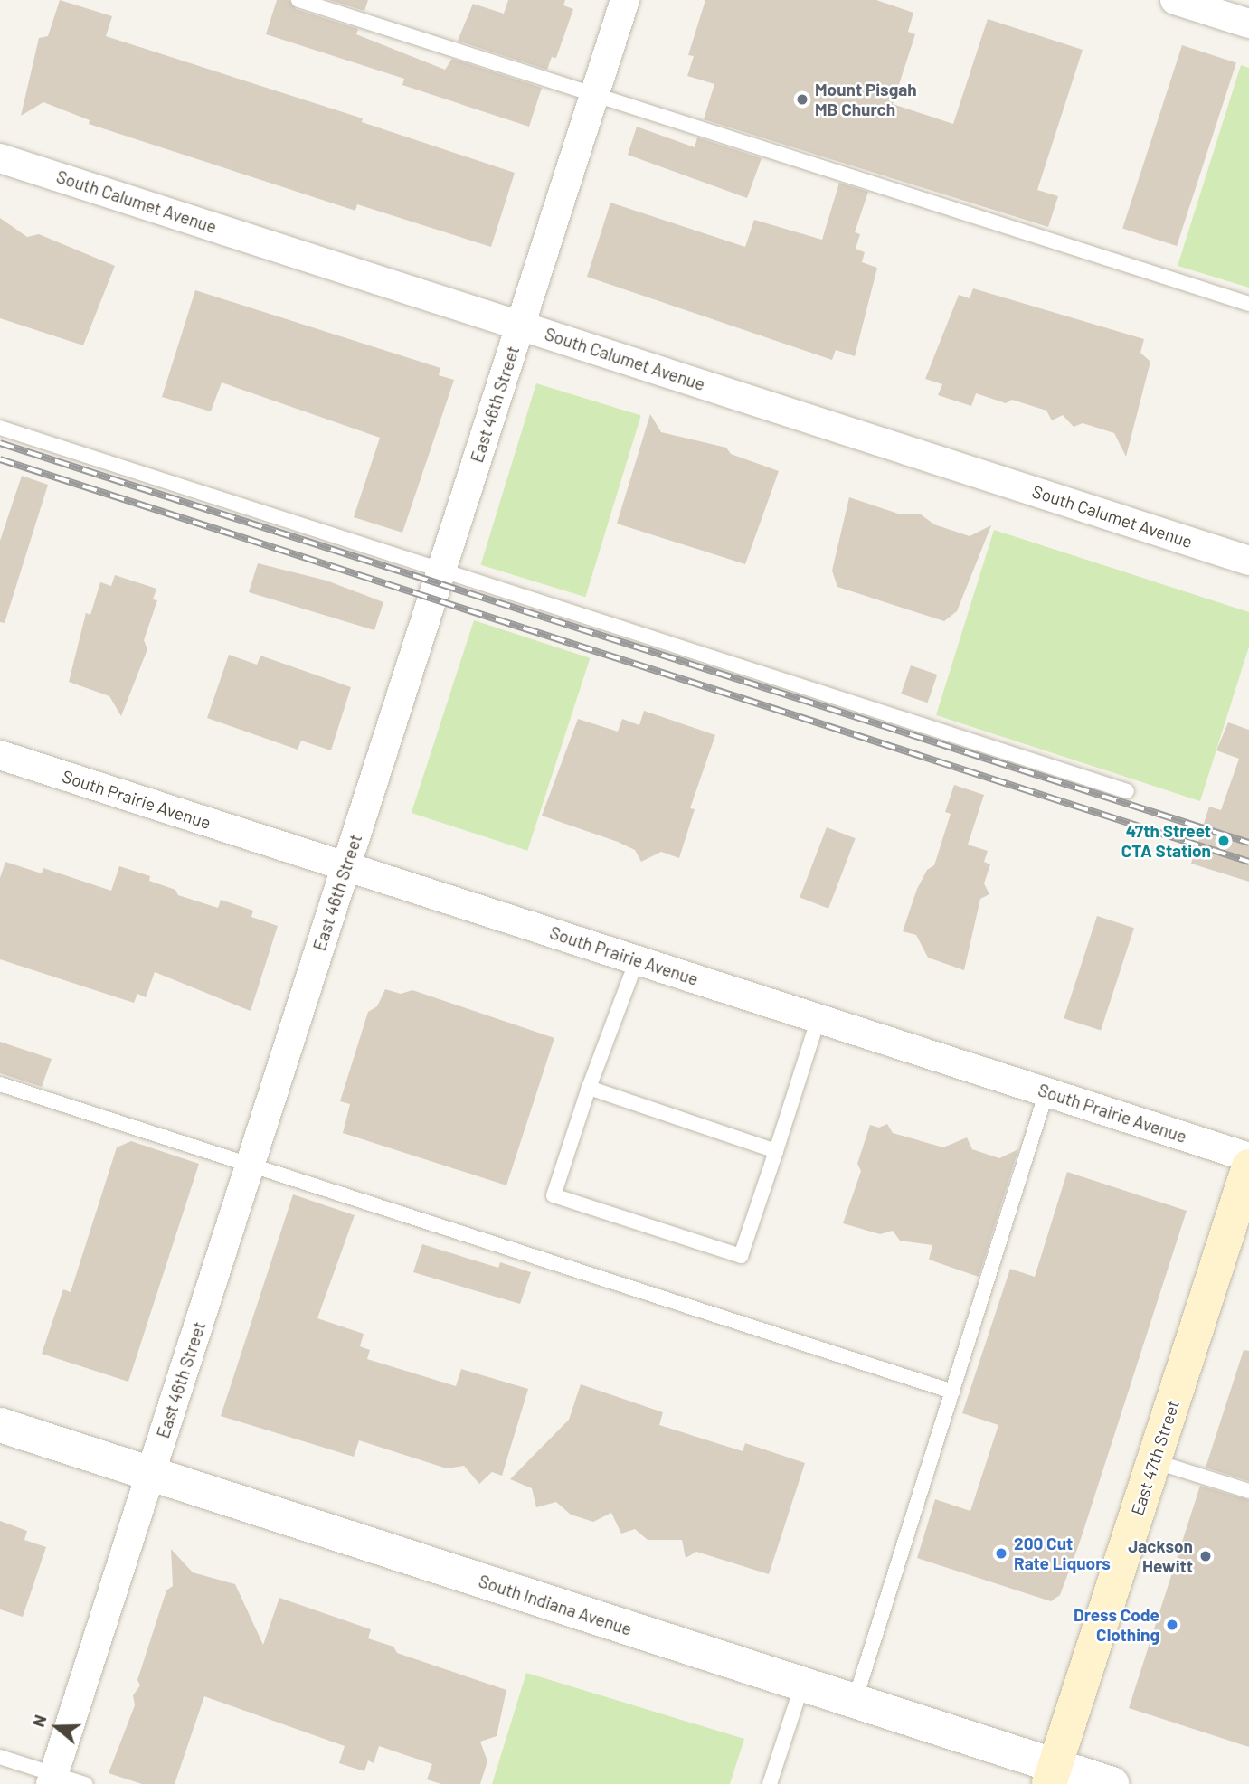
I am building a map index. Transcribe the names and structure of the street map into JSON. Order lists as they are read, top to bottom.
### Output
{
  "streets": {
    "main road": ["East 47th Street"],
    "street": [
      "South Calumet Avenue",
      "East 46th Street",
      "South Prairie Avenue",
      "South Indiana Avenue"
    ]
  },
  "crossings": [
    ["South Calumet Avenue", "East 46th Street"],
    ["East 46th Street", "South Prairie Avenue"],
    ["East 46th Street", "South Indiana Avenue"],
    ["East 47th Street", "South Indiana Avenue"]
  ],
  "places": [
    "Mount Pisgah MB Church",
    "47th Street CTA Station",
    "200 Cut Rate Liquors",
    "Jackson Hewitt",
    "Dress Code Clothing"
  ],
  "north": "left"
}
